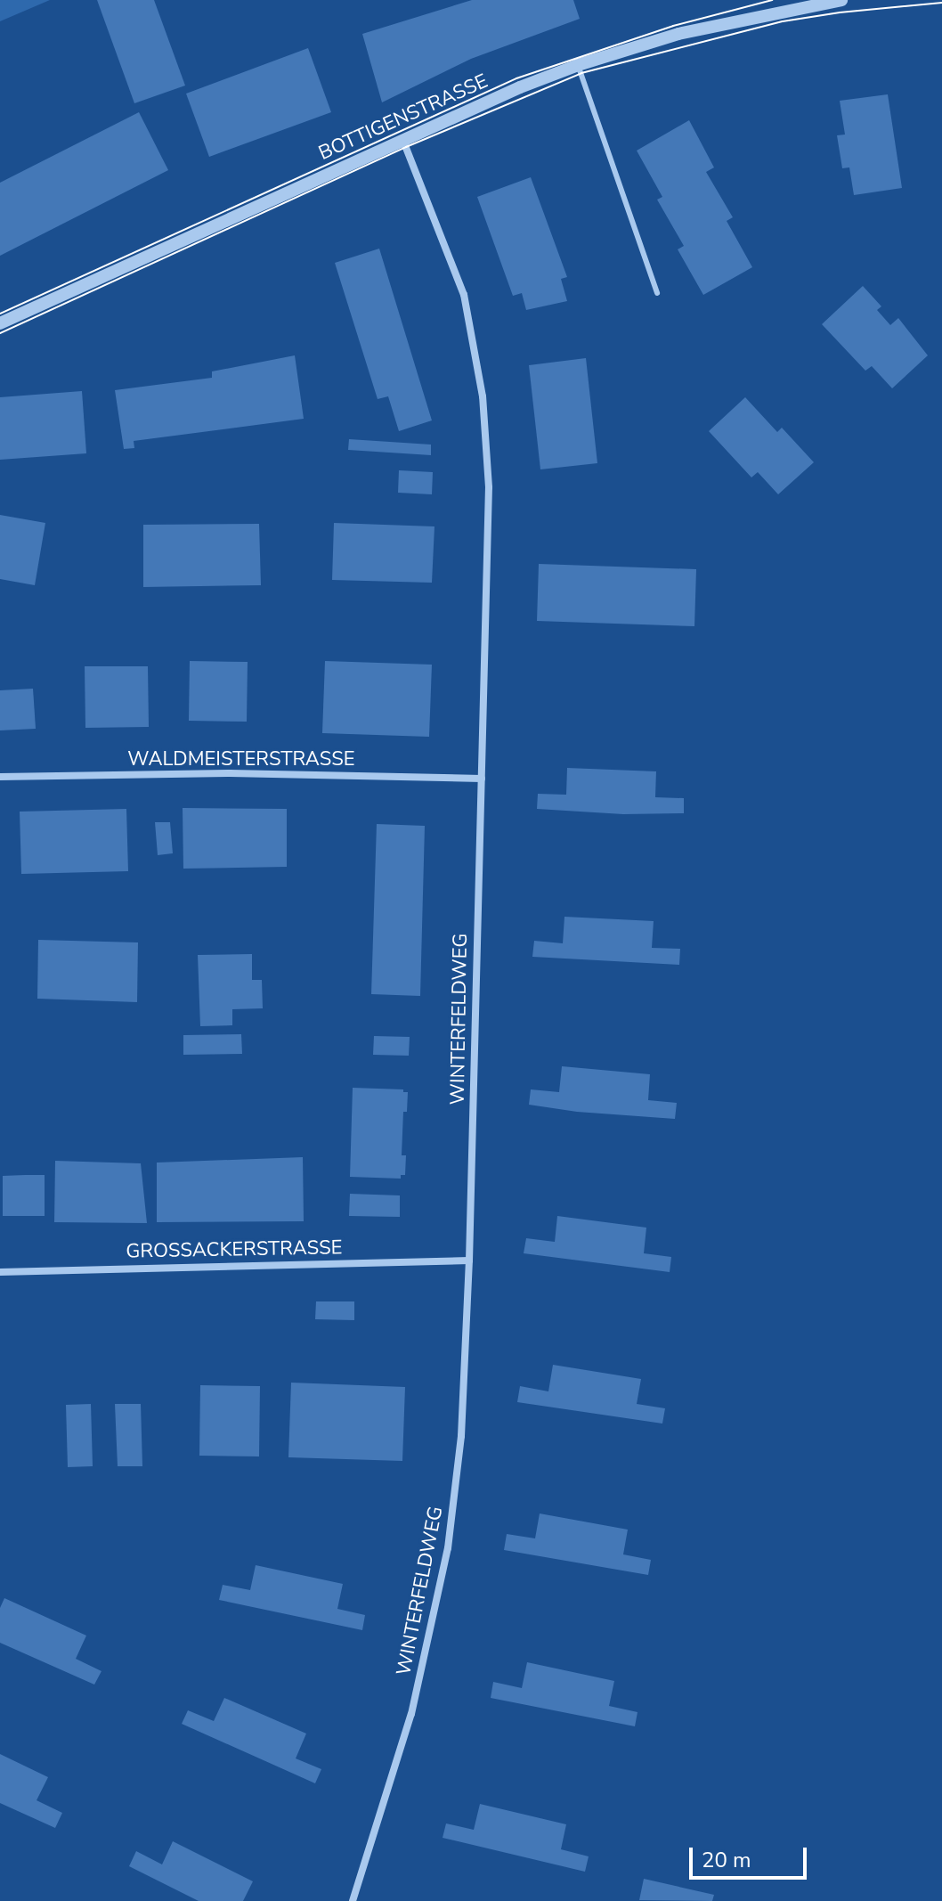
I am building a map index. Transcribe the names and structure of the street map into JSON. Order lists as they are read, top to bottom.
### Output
{
  "streets": {
    "street": [
      "BOTTIGENSTRASSE",
      "WALDMEISTERSTRASSE",
      "WINTERFELDWEG",
      "GROSSACKERSTRASSE"
    ]
  },
  "crossings": [
    ["BOTTIGENSTRASSE", "WINTERFELDWEG"],
    ["WALDMEISTERSTRASSE", "WINTERFELDWEG"],
    ["WINTERFELDWEG", "GROSSACKERSTRASSE"]
  ],
  "scale_bar": "20 m"
}
